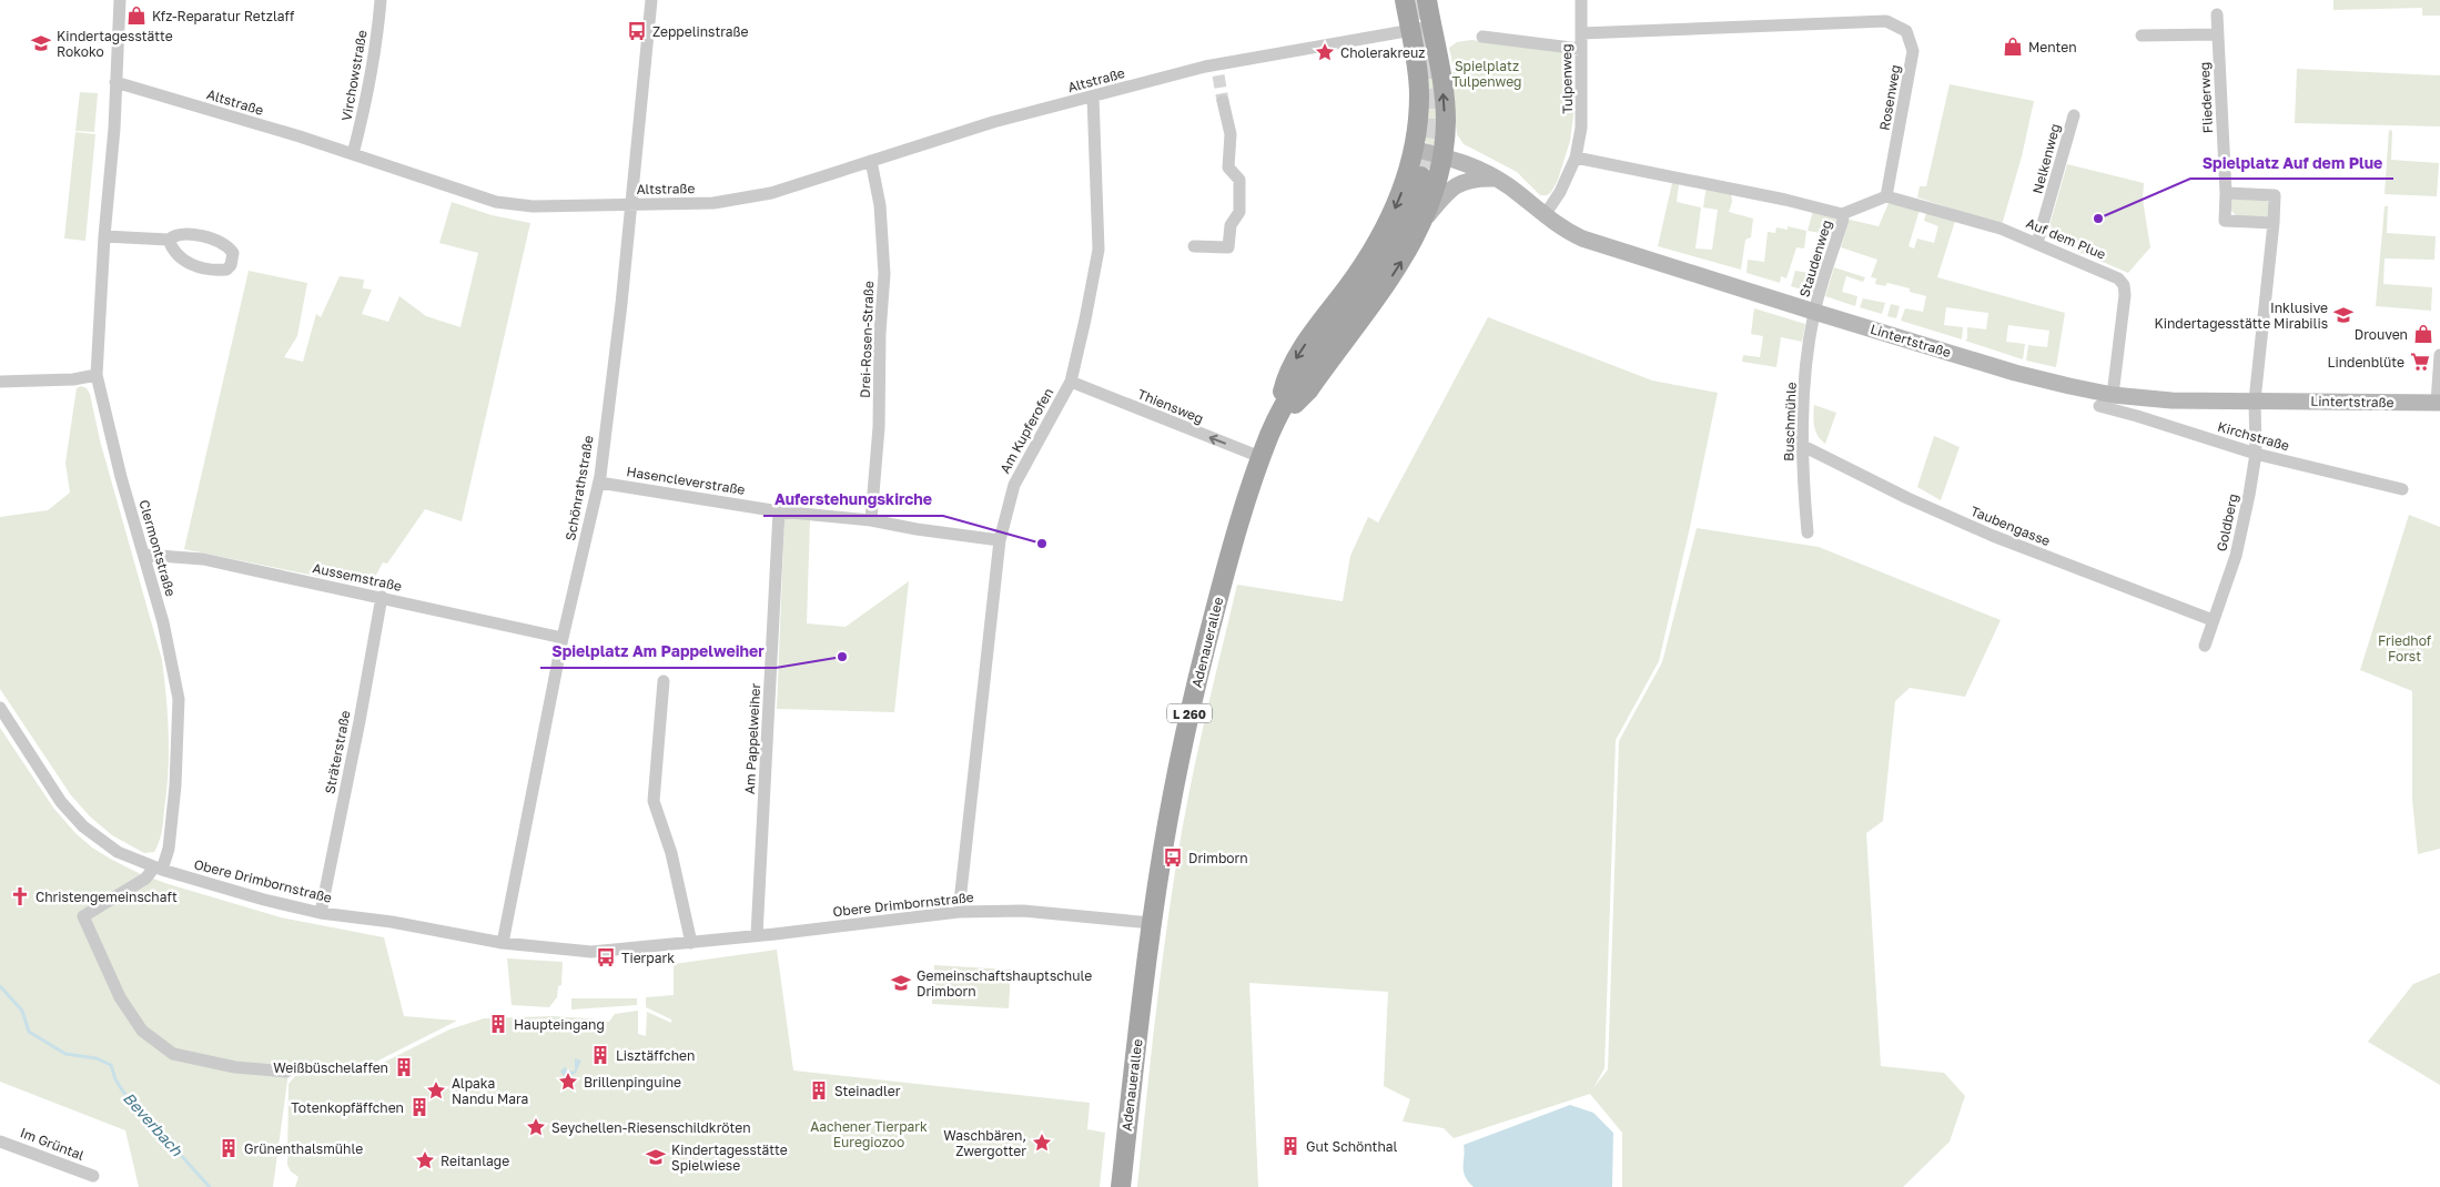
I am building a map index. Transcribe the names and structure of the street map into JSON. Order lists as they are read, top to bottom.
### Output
{
  "streets": {
    "main road": ["Lintertstraße", "Adenauerallee", "L 260"],
    "street": [
      "Virchowstraße",
      "Tulpenweg",
      "Altstraße",
      "Rosenweg",
      "Fliederweg",
      "Nelkenweg",
      "Auf dem Plue",
      "Staudenweg",
      "Drei-Rosen-Straße",
      "Thiensweg",
      "Buschmühle",
      "Am Kupferofen",
      "Kirchstraße",
      "Hasencleverstraße",
      "Schönrathstraße",
      "Goldberg",
      "Taubengasse",
      "Clermontstraße",
      "Aussemstraße",
      "Am Pappelweiher",
      "Sträterstraße",
      "Obere Drimbornstraße",
      "Im Grüntal"
    ]
  },
  "crossings": [
    ["Virchowstraße", "Altstraße"],
    ["Tulpenweg", "Rosenweg"],
    ["Tulpenweg", "Lintertstraße"],
    ["Altstraße", "Drei-Rosen-Straße"],
    ["Altstraße", "Am Kupferofen"],
    ["Altstraße", "Schönrathstraße"],
    ["Altstraße", "Clermontstraße"],
    ["Rosenweg", "Auf dem Plue"],
    ["Nelkenweg", "Auf dem Plue"],
    ["Auf dem Plue", "Lintertstraße"],
    ["Staudenweg", "Lintertstraße"],
    ["Staudenweg", "Buschmühle"],
    ["Drei-Rosen-Straße", "Hasencleverstraße"],
    ["Lintertstraße", "Buschmühle"],
    ["Lintertstraße", "Goldberg"],
    ["Thiensweg", "Am Kupferofen"],
    ["Thiensweg", "Adenauerallee"],
    ["Buschmühle", "Taubengasse"],
    ["Am Kupferofen", "Hasencleverstraße"],
    ["Am Kupferofen", "Obere Drimbornstraße"],
    ["Kirchstraße", "Goldberg"],
    ["Hasencleverstraße", "Schönrathstraße"],
    ["Hasencleverstraße", "Am Pappelweiher"],
    ["Schönrathstraße", "Aussemstraße"],
    ["Schönrathstraße", "Obere Drimbornstraße"],
    ["Goldberg", "Taubengasse"],
    ["Clermontstraße", "Aussemstraße"],
    ["Clermontstraße", "Obere Drimbornstraße"],
    ["Aussemstraße", "Sträterstraße"],
    ["Adenauerallee", "Obere Drimbornstraße"],
    ["Am Pappelweiher", "Obere Drimbornstraße"],
    ["Sträterstraße", "Obere Drimbornstraße"]
  ],
  "one_way": ["Thiensweg"],
  "water": ["Beverbach"],
  "parks": ["Spielplatz Tulpenweg", "Friedhof Forst", "Aachener Tierpark Euregiozoo"],
  "places": {
    "shop": ["Kfz-Reparatur Retzlaff", "Menten", "Drouven"],
    "bus stop": ["Zeppelinstraße", "Drimborn", "Tierpark"],
    "school or university": [
      "Kindertagesstätte Rokoko",
      "Inklusive Kindertagesstätte Mirabilis",
      "Gemeinschaftshauptschule Drimborn",
      "Kindertagesstätte Spielwiese"
    ],
    "place": [
      "Cholerakreuz",
      "Brillenpinguine",
      "Alpaka Nandu Mara",
      "Seychellen-Riesenschildkröten",
      "Waschbären, Zwergotter",
      "Reitanlage"
    ],
    "other": ["Spielplatz Auf dem Plue", "Auferstehungskirche", "Spielplatz Am Pappelweiher"],
    "supermarket": ["Lindenblüte"],
    "church": ["Christengemeinschaft"],
    "building": [
      "Haupteingang",
      "Lisztäffchen",
      "Weißbüschelaffen",
      "Steinadler",
      "Totenkopfäffchen",
      "Gut Schönthal",
      "Grünenthalsmühle"
    ]
  }
}
